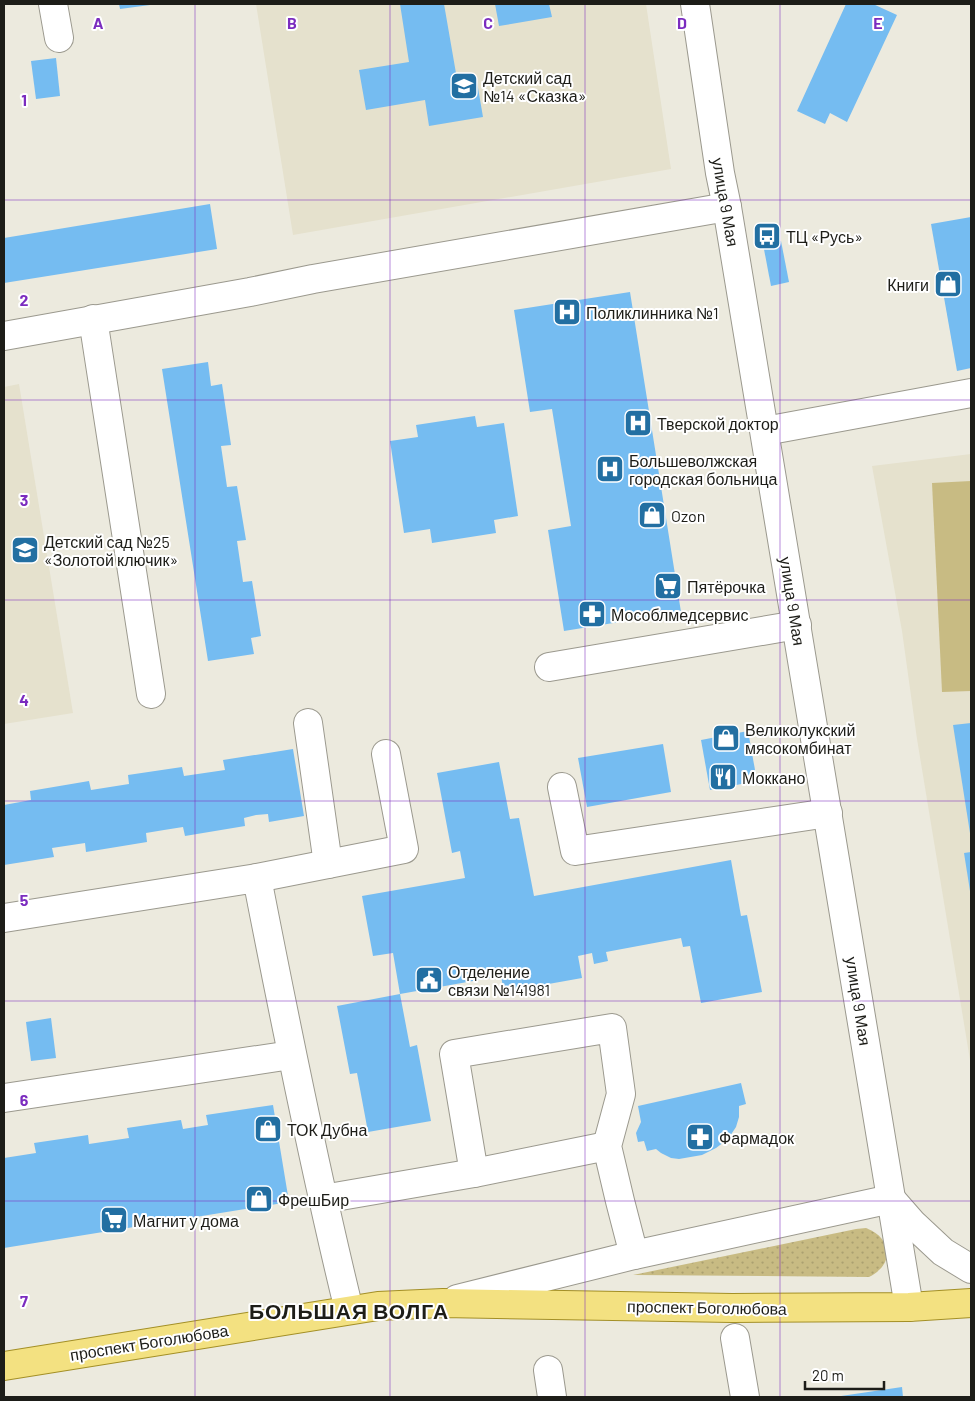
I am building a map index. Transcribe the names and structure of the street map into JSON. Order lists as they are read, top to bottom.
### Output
{
  "streets": {
    "main road": ["проспект Боголюбова"],
    "street": ["улица 9 Мая"]
  },
  "crossings": [
    ["улица 9 Мая", "проспект Боголюбова"]
  ],
  "districts": ["БОЛЬШАЯ ВОЛГА"],
  "places": {
    "school or university": ["Детский сад №14 «Сказка»", "Детский сад №25 «Золотой ключик»"],
    "bus stop": ["ТЦ «Русь»"],
    "shop": [
      "Книги",
      "Ozon",
      "Великолукский мясокомбинат",
      "ТОК Дубна",
      "ФрешБир"
    ],
    "hospital": ["Поликлинника №1", "Тверской доктор", "Большеволжская городская больница"],
    "supermarket": ["Пятёрочка", "Магнит у дома"],
    "pharmacy": ["Мособлмедсервис", "Фармадок"],
    "restaurant": ["Моккано"],
    "public building": ["Отделение связи №141981"]
  },
  "scale_bar": "20 m",
  "grid": {
    "columns": [
      "A",
      "B",
      "C",
      "D",
      "E"
    ],
    "rows": [
      "1",
      "2",
      "3",
      "4",
      "5",
      "6",
      "7"
    ]
  }
}
